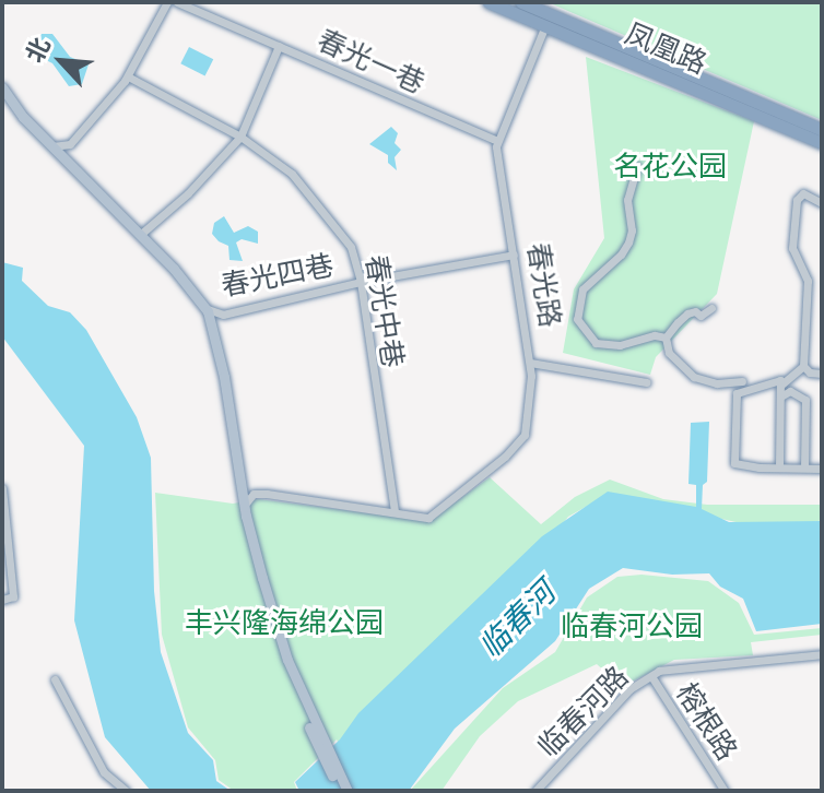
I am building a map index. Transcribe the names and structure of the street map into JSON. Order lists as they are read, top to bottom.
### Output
{
  "streets": {
    "highway": ["凤凰路"],
    "street": [
      "春光一巷",
      "春光四巷",
      "春光路",
      "春光中巷",
      "临春河路",
      "榕根路"
    ]
  },
  "crossings": [
    ["春光一巷", "春光路"],
    ["春光四巷", "春光路"],
    ["春光四巷", "春光中巷"],
    ["春光路", "春光中巷"],
    ["临春河路", "榕根路"]
  ],
  "water": ["临春河"],
  "parks": ["名花公园", "丰兴隆海绵公园", "临春河公园"],
  "north": "top left"
}
